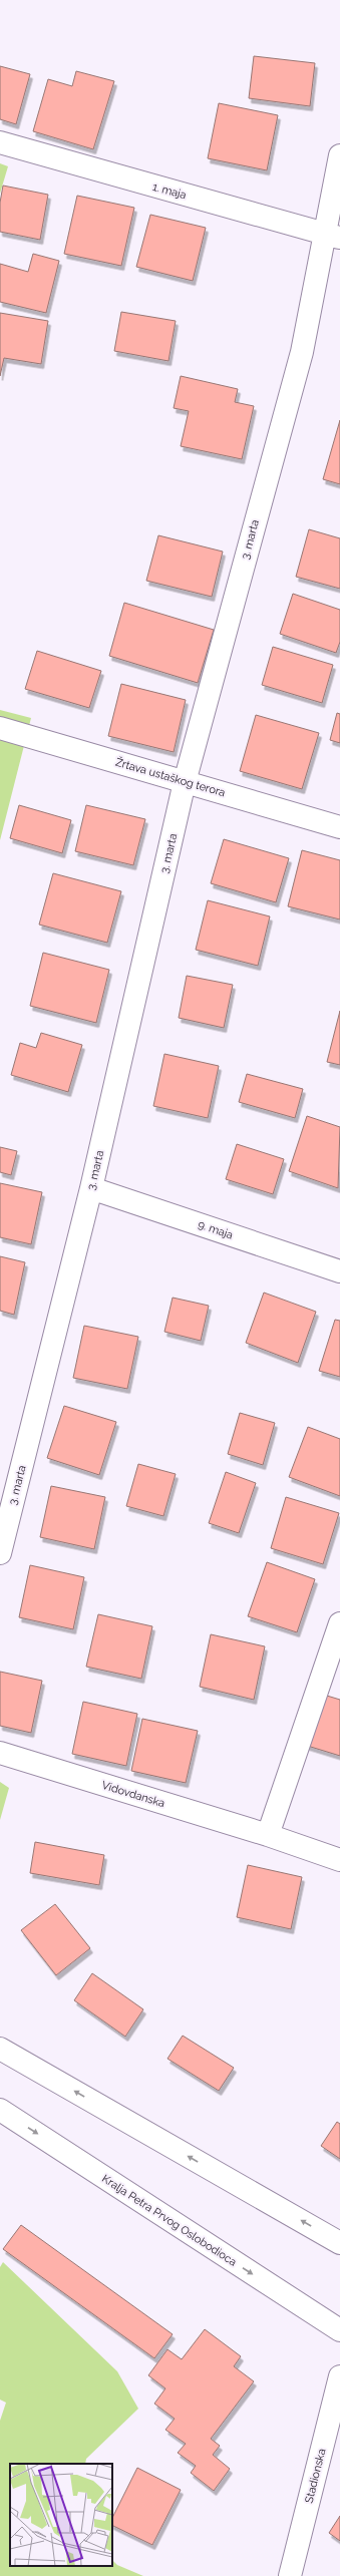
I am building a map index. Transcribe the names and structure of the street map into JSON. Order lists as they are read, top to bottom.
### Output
{
  "streets": {
    "street": [
      "1. maja",
      "3. marta",
      "Žrtava ustaškog terora",
      "9. maja",
      "Vidovdanska",
      "Kralja Petra Prvog Oslobodioca",
      "Stadionska"
    ]
  },
  "crossings": [
    ["1. maja", "3. marta"],
    ["3. marta", "Žrtava ustaškog terora"],
    ["3. marta", "9. maja"]
  ]
}
